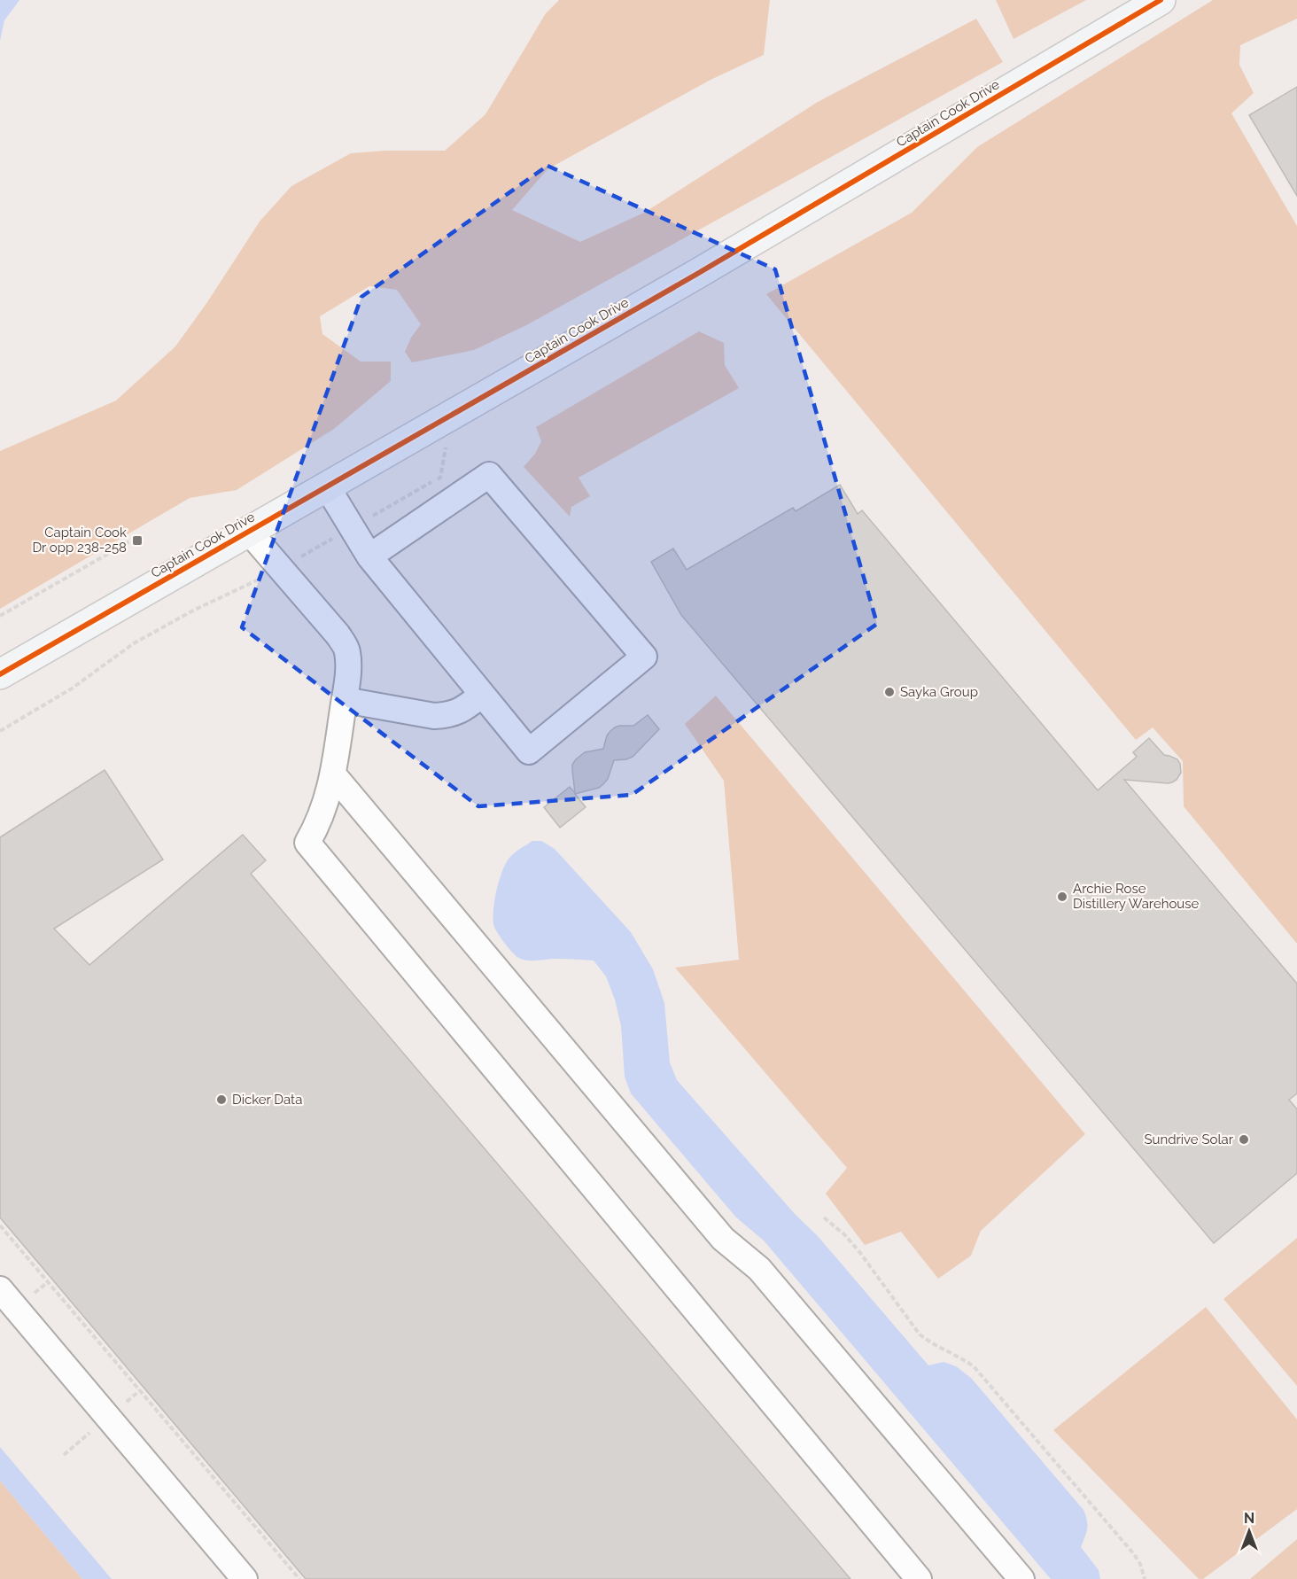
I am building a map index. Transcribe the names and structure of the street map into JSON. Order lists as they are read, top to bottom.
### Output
{
  "streets": {
    "main road": ["Captain Cook Drive"]
  },
  "places": {
    "transit": ["Captain Cook Dr opp 238-258"],
    "other": [
      "Sayka Group",
      "Archie Rose Distillery Warehouse",
      "Dicker Data",
      "Sundrive Solar"
    ]
  },
  "north": "top"
}
